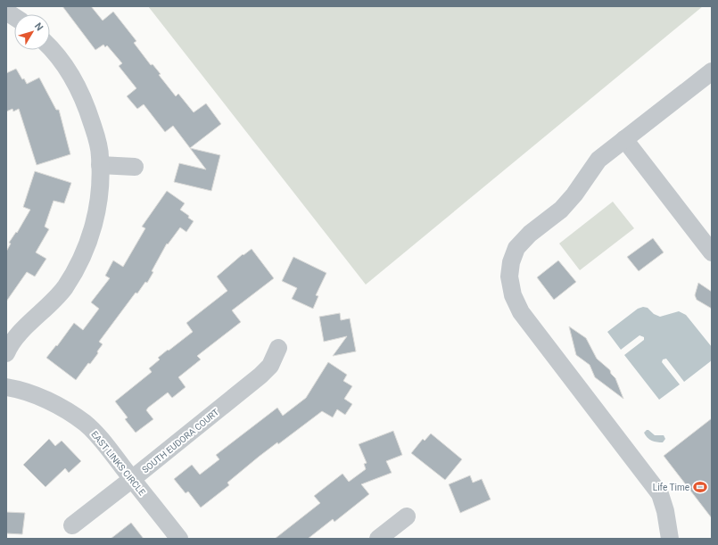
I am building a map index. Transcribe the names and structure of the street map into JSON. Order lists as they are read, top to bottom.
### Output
{
  "streets": {
    "street": ["SOUTH EUDORA COURT", "EAST LINKS CIRCLE"]
  },
  "crossings": [
    ["SOUTH EUDORA COURT", "EAST LINKS CIRCLE"]
  ],
  "places": {
    "sports": ["Life Time"]
  },
  "north": "top right"
}
